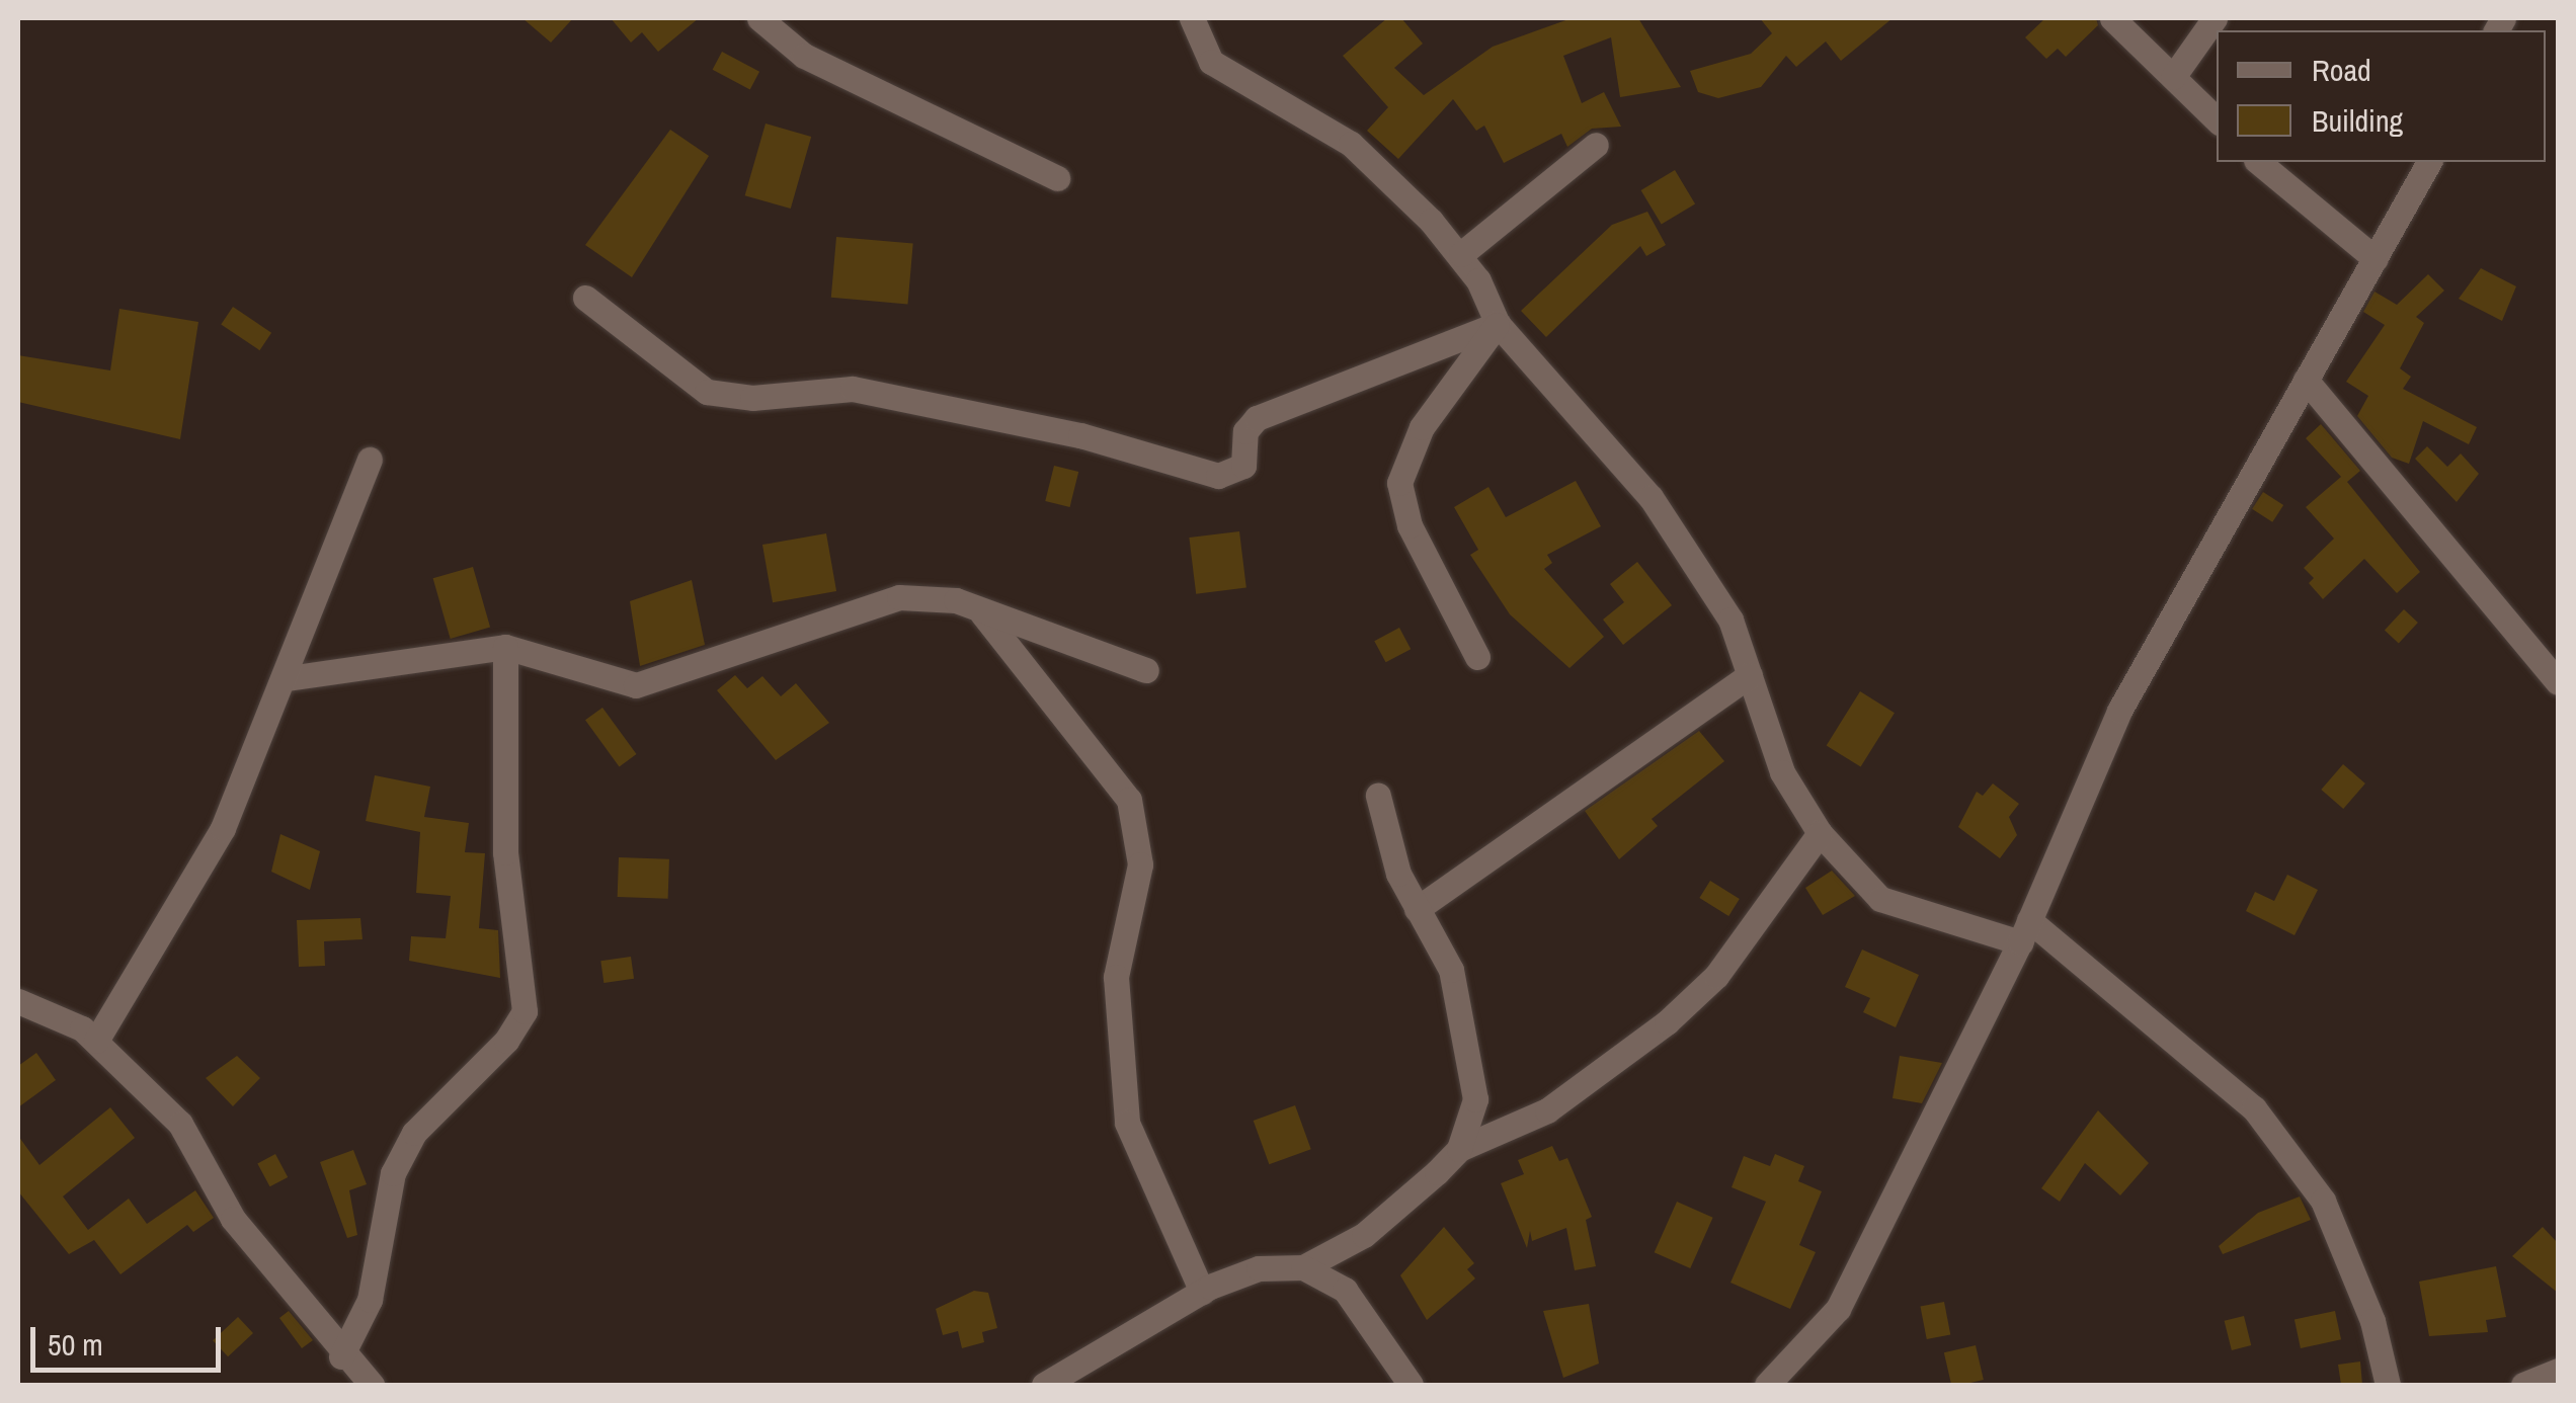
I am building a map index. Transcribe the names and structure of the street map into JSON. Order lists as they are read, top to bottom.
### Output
{
  "legend": ["Road", "Building"],
  "scale_bar": "50 m"
}
